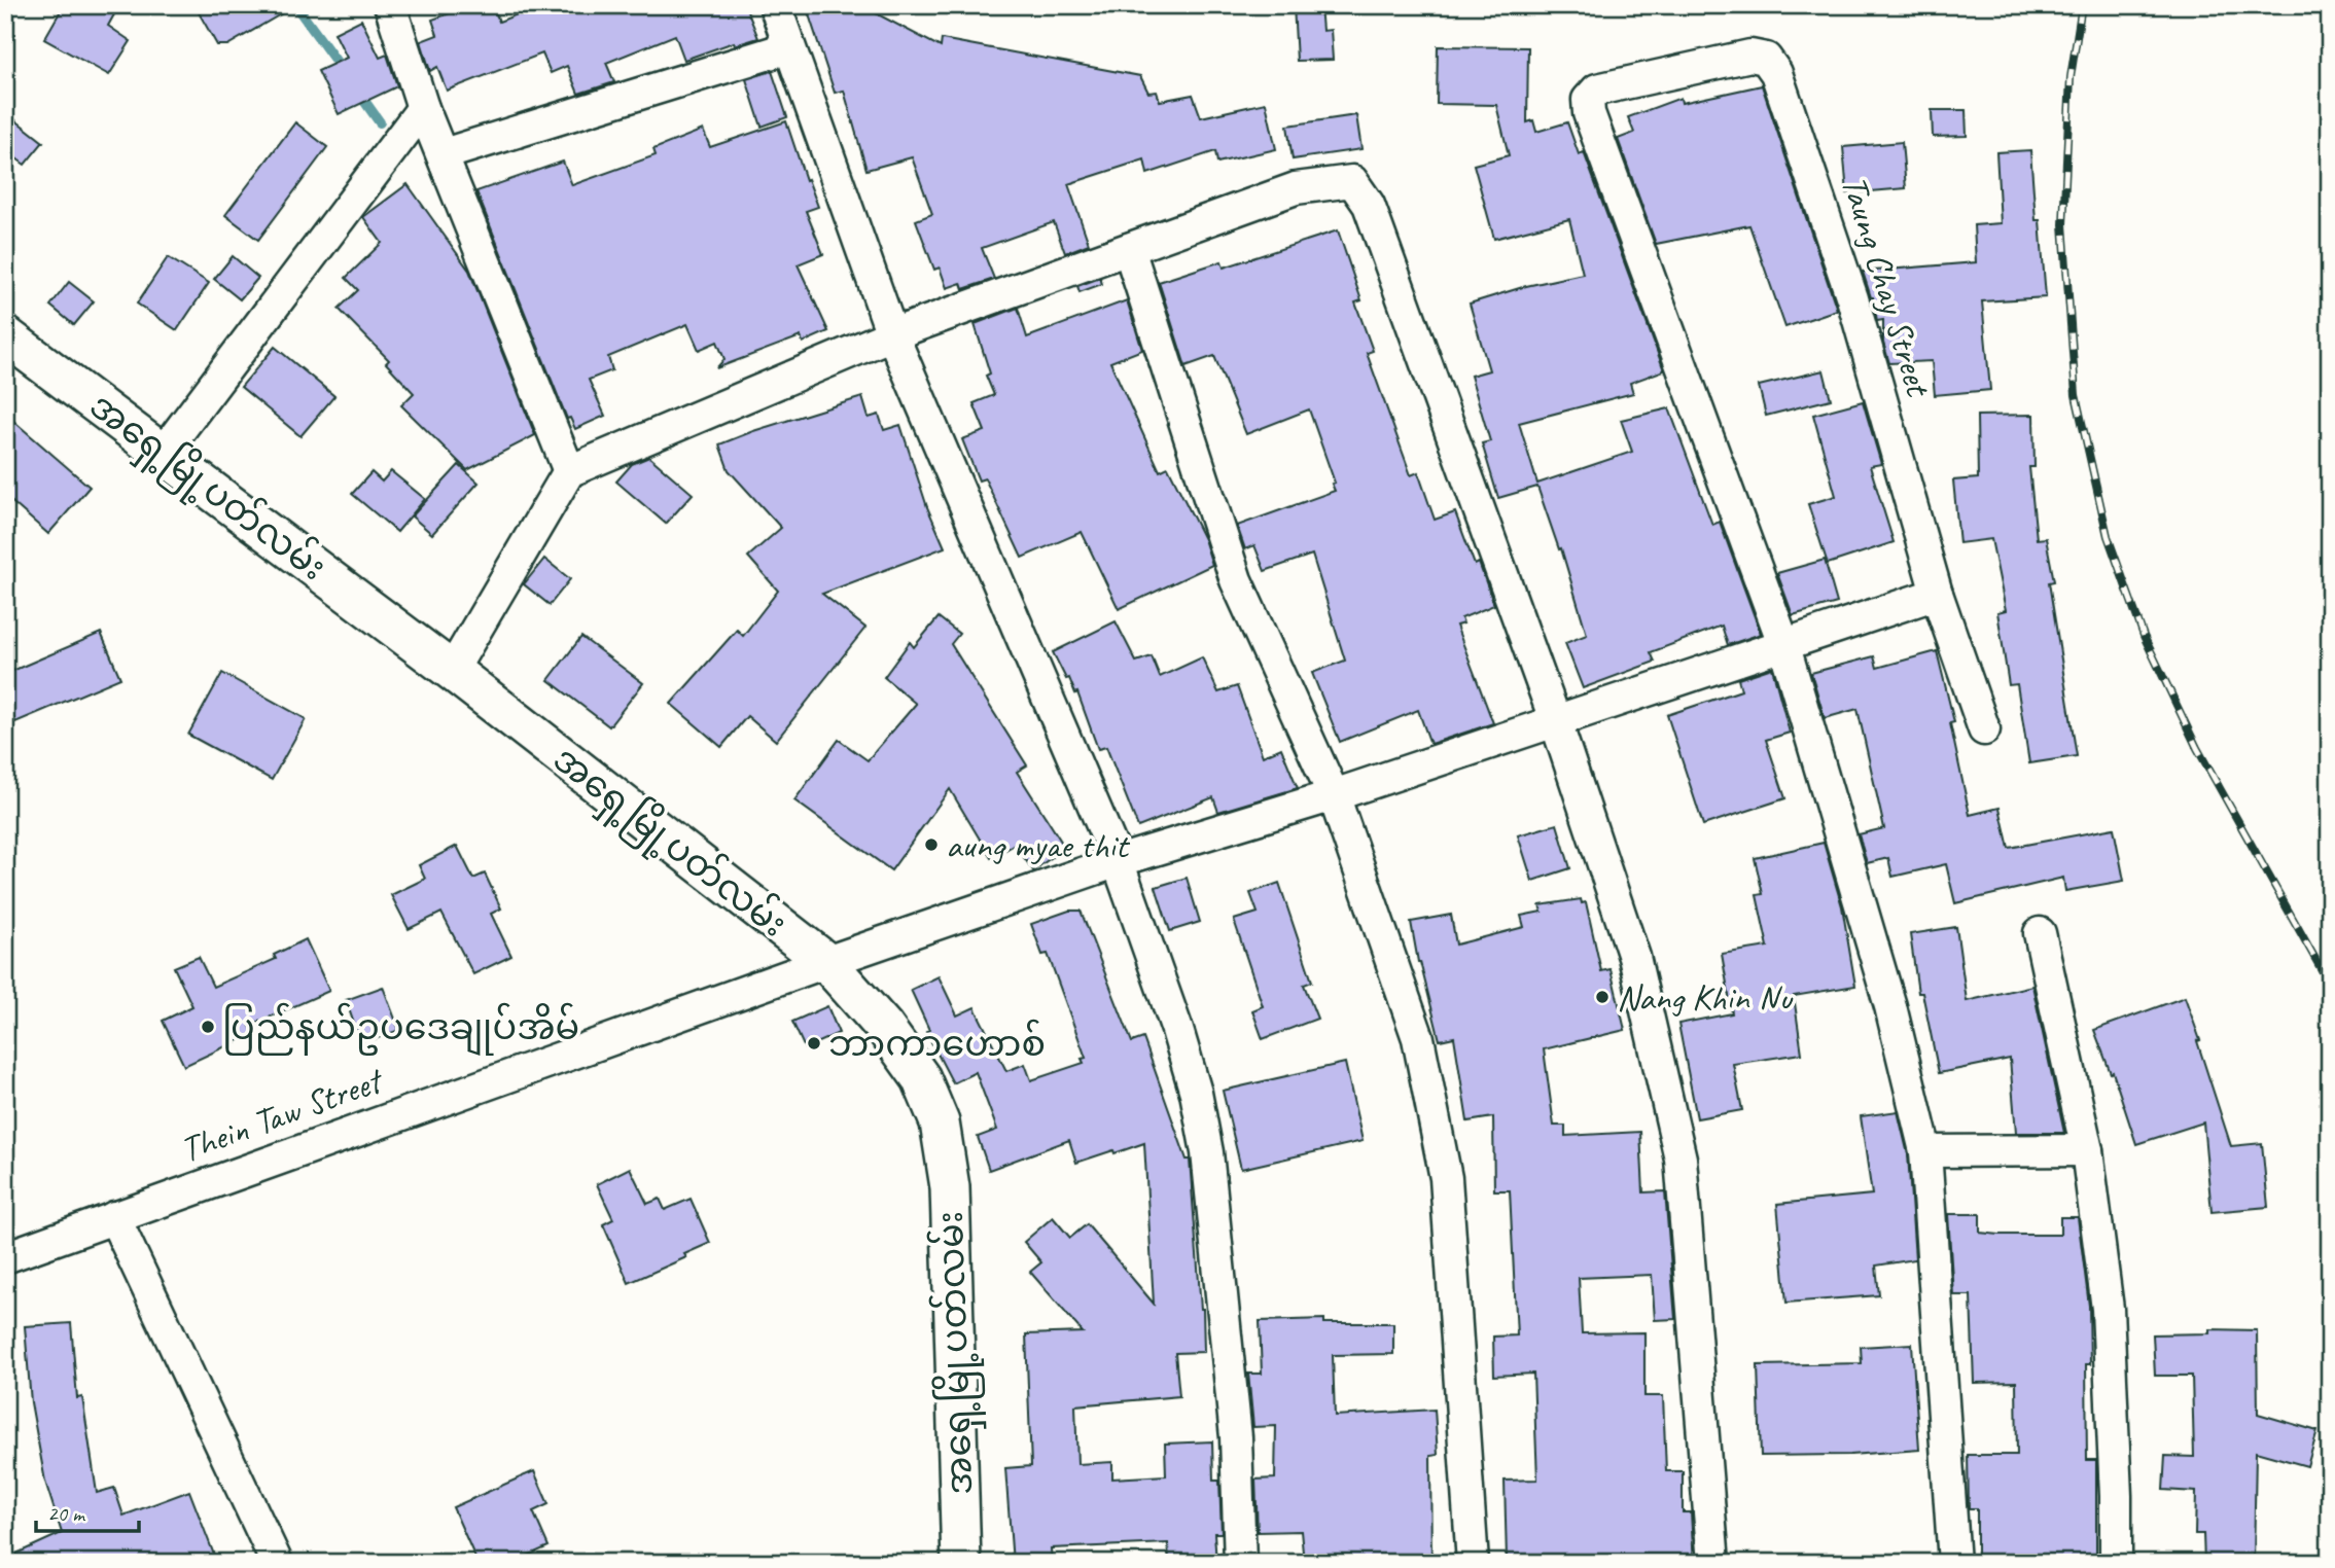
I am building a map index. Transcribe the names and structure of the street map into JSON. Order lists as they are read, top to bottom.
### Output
{
  "streets": {
    "street": ["Taung Chay Street", "အရှေ့မြို့ပတ်လမ်း", "Thein Taw Street"]
  },
  "crossings": [
    ["Taung Chay Street", "Thein Taw Street"],
    ["အရှေ့မြို့ပတ်လမ်း", "Thein Taw Street"]
  ],
  "places": [
    "aung myae thit",
    "Nang Khin Nu",
    "ပြည်နယ်ဥပဒေချုပ်အိမ်",
    "ဘာကာဟောစ်"
  ],
  "scale_bar": "20 m"
}
